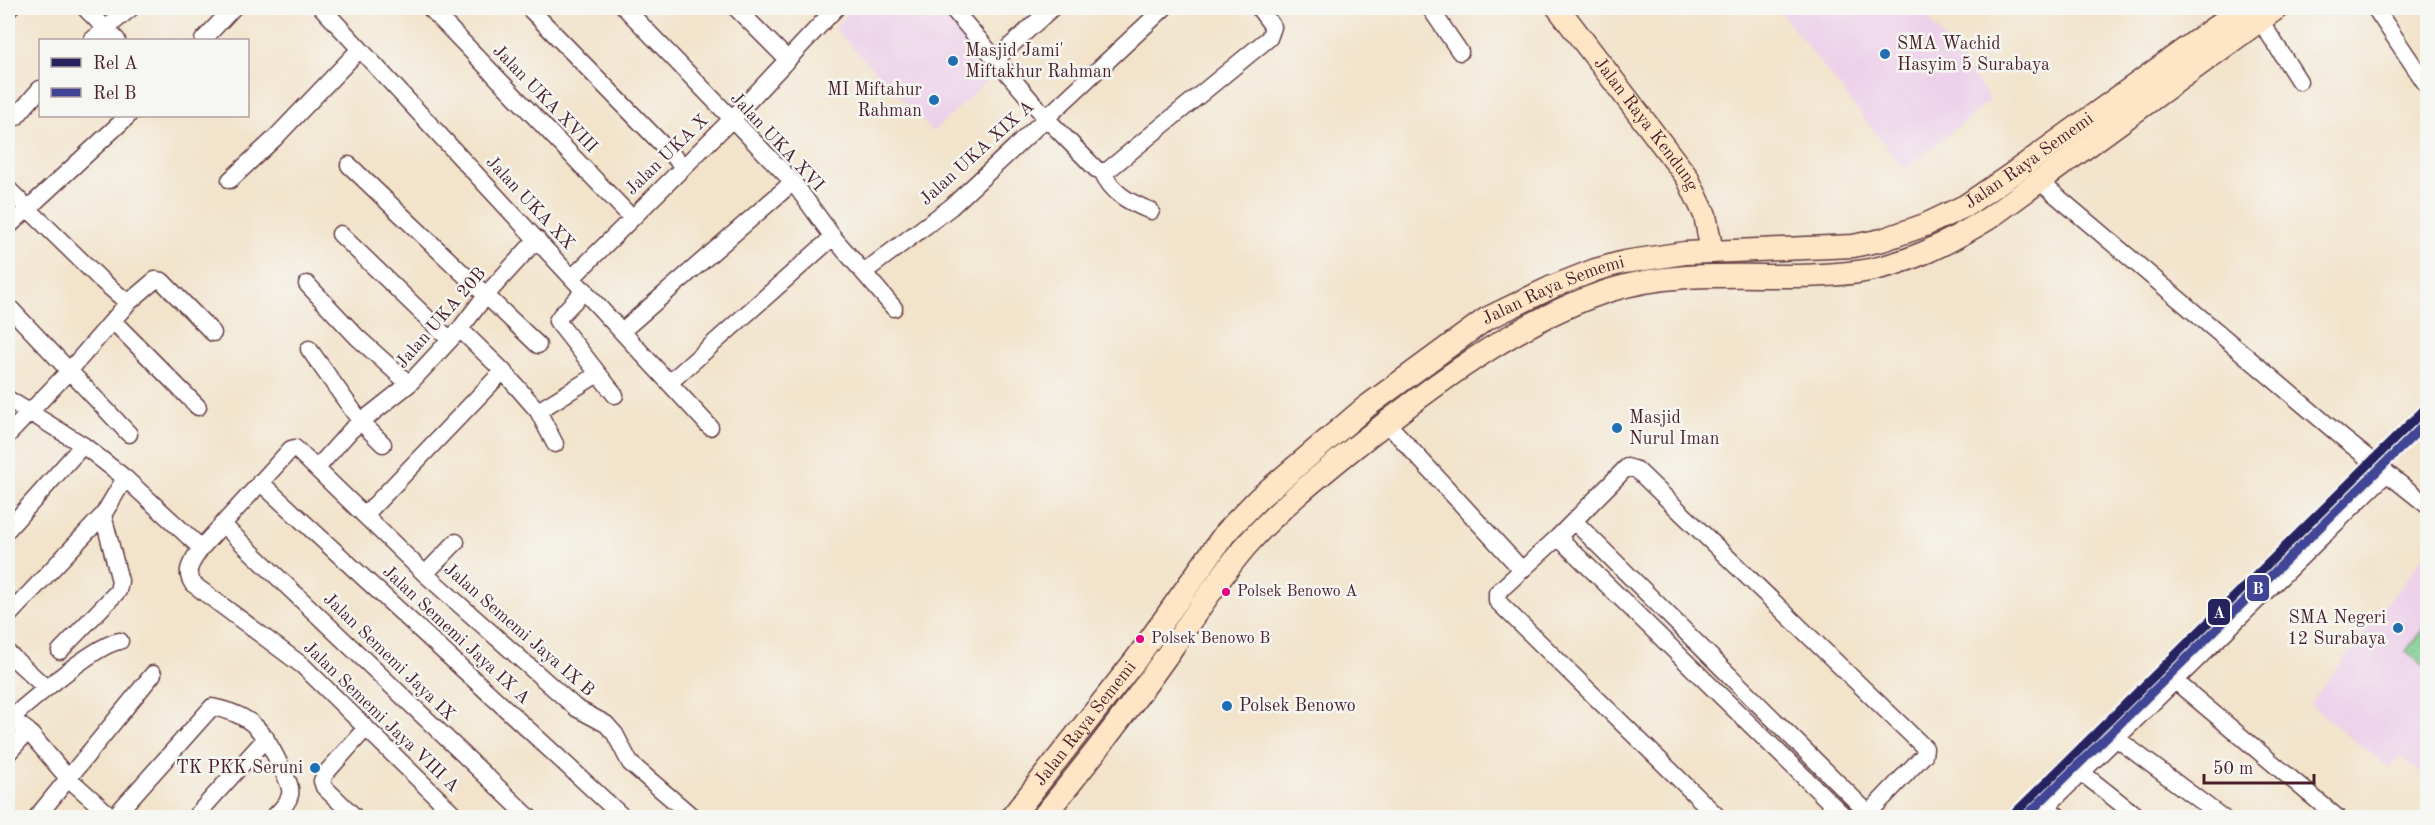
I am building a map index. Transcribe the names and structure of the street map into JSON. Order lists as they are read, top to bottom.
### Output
{
  "streets": {
    "main road": ["Jalan Raya Kendung", "Jalan Raya Sememi"],
    "street": [
      "Jalan UKA XVIII",
      "Jalan UKA XVI",
      "Jalan UKA XIX A",
      "Jalan UKA X",
      "Jalan UKA XX",
      "Jalan UKA 20B",
      "Jalan Sememi Jaya IX B",
      "Jalan Sememi Jaya IX A",
      "Jalan Sememi Jaya IX",
      "Jalan Sememi Jaya VIII A"
    ]
  },
  "crossings": [
    ["Jalan UKA XVIII", "Jalan UKA X"],
    ["Jalan Raya Kendung", "Jalan Raya Sememi"],
    ["Jalan UKA XVI", "Jalan UKA XIX A"],
    ["Jalan UKA XVI", "Jalan UKA X"],
    ["Jalan UKA X", "Jalan UKA XX"],
    ["Jalan UKA XX", "Jalan UKA 20B"],
    ["Jalan UKA 20B", "Jalan Sememi Jaya IX B"],
    ["Jalan Sememi Jaya IX B", "Jalan Sememi Jaya IX A"]
  ],
  "places": [
    "SMA Wachid Hasyim 5 Surabaya",
    "Masjid Jami' Miftakhur Rahman",
    "MI Miftahur Rahman",
    "Masjid Nurul Iman",
    "Polsek Benowo A",
    "SMA Negeri 12 Surabaya",
    "Polsek Benowo B",
    "Polsek Benowo",
    "TK PKK Seruni"
  ],
  "lines": ["rail line A", "rail line B"],
  "legend": ["Rel A", "Rel B"],
  "scale_bar": "50 m"
}
